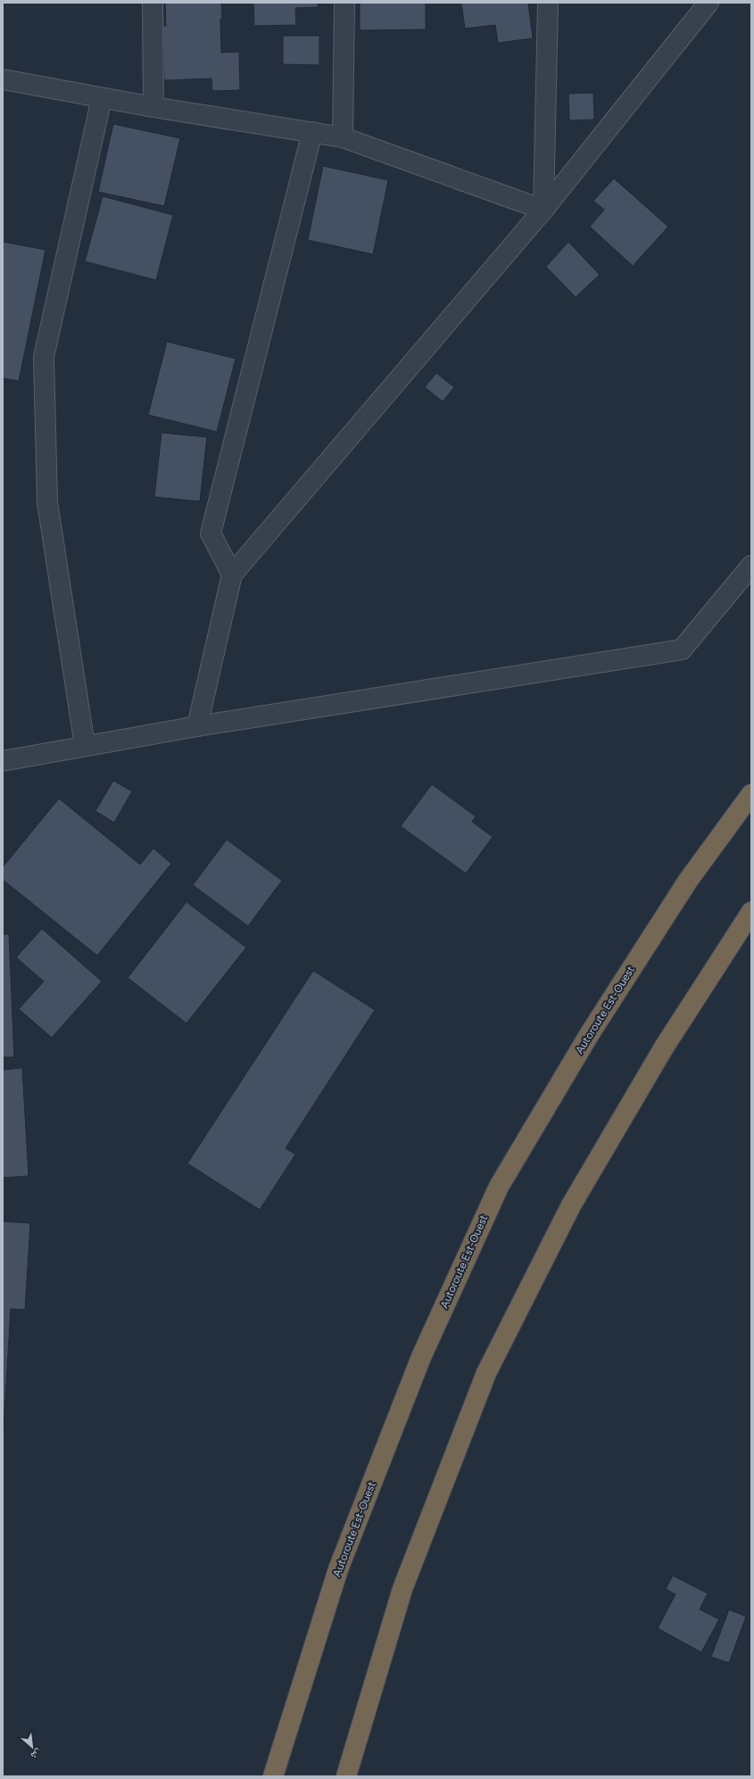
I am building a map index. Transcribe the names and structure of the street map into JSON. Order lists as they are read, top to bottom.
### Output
{
  "streets": {
    "highway": ["Autoroute Est-Ouest"]
  },
  "north": "bottom right"
}
